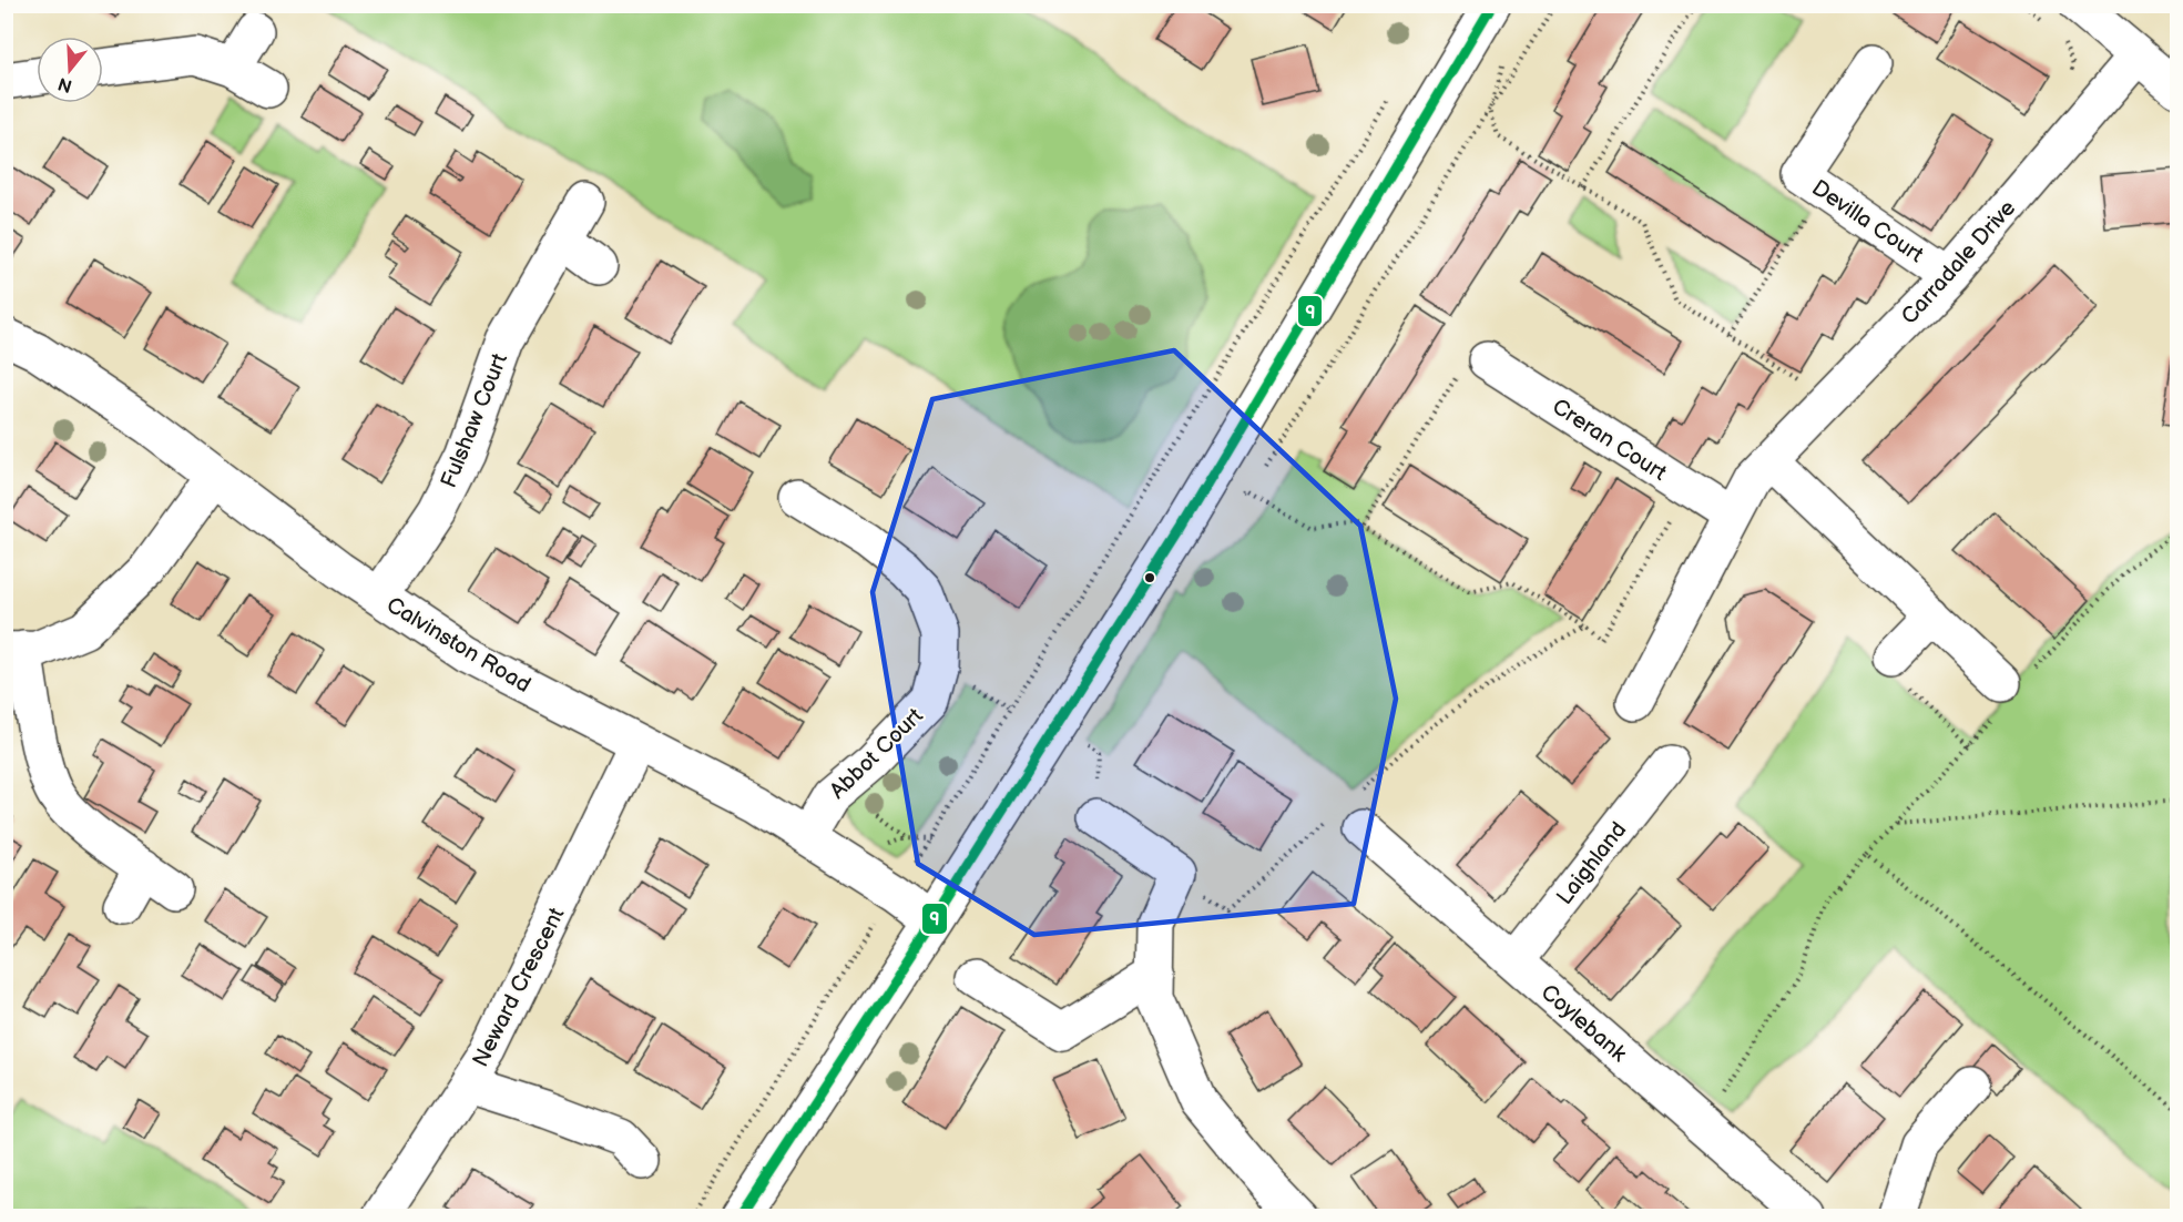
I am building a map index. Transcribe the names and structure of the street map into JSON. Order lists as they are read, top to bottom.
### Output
{
  "streets": {
    "street": [
      "Devilla Court",
      "Carradale Drive",
      "Fulshaw Court",
      "Creran Court",
      "Calvinston Road",
      "Abbot Court",
      "Laighland",
      "Neward Crescent",
      "Coylebank"
    ]
  },
  "crossings": [
    ["Devilla Court", "Carradale Drive"],
    ["Carradale Drive", "Creran Court"],
    ["Fulshaw Court", "Calvinston Road"],
    ["Calvinston Road", "Abbot Court"],
    ["Calvinston Road", "Neward Crescent"],
    ["Laighland", "Coylebank"]
  ],
  "lines": ["transit line 9"],
  "north": "bottom"
}
